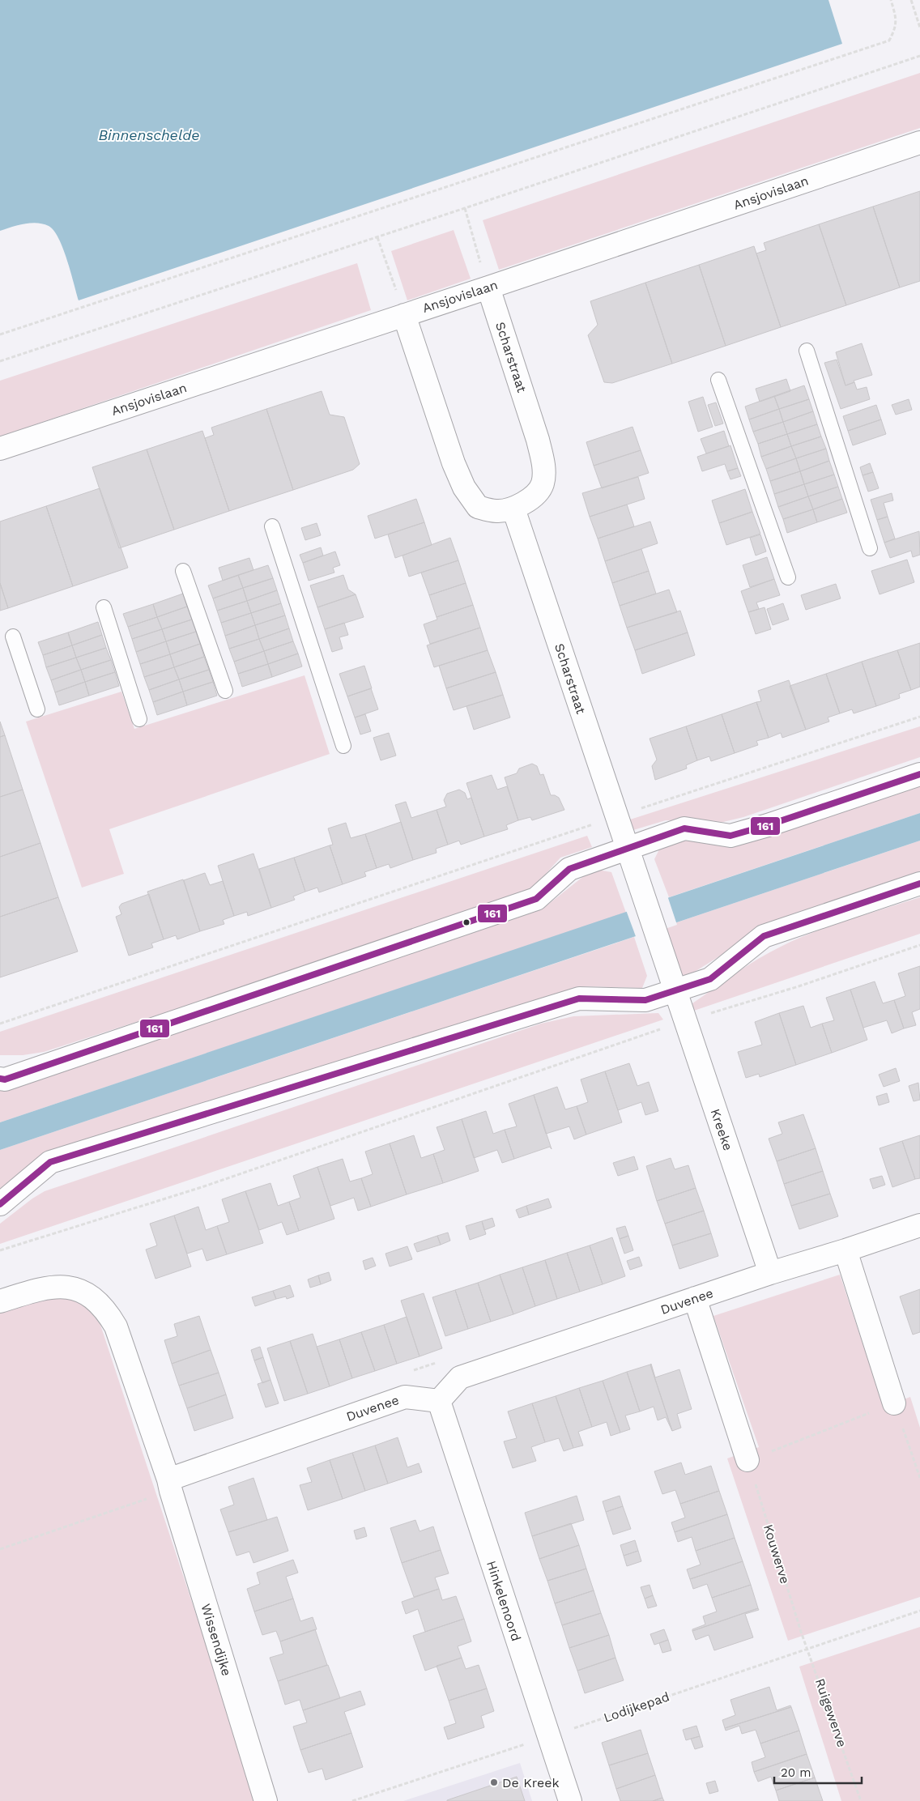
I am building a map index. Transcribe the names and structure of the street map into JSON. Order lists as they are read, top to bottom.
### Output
{
  "streets": {
    "street": [
      "Ansjovislaan",
      "Scharstraat",
      "Kreeke",
      "Duvenee",
      "Hinkelenoord",
      "Wissendijke"
    ],
    "path": ["Kouwerve", "Lodijkepad", "Ruigewerve"]
  },
  "crossings": [
    ["Ansjovislaan", "Scharstraat"],
    ["Scharstraat", "Kreeke"],
    ["Kreeke", "Duvenee"],
    ["Duvenee", "Hinkelenoord"],
    ["Duvenee", "Wissendijke"],
    ["Kouwerve", "Lodijkepad"],
    ["Kouwerve", "Ruigewerve"],
    ["Hinkelenoord", "Lodijkepad"],
    ["Lodijkepad", "Ruigewerve"]
  ],
  "water": ["Binnenschelde"],
  "places": ["De Kreek"],
  "lines": ["transit line 161"],
  "scale_bar": "20 m"
}
